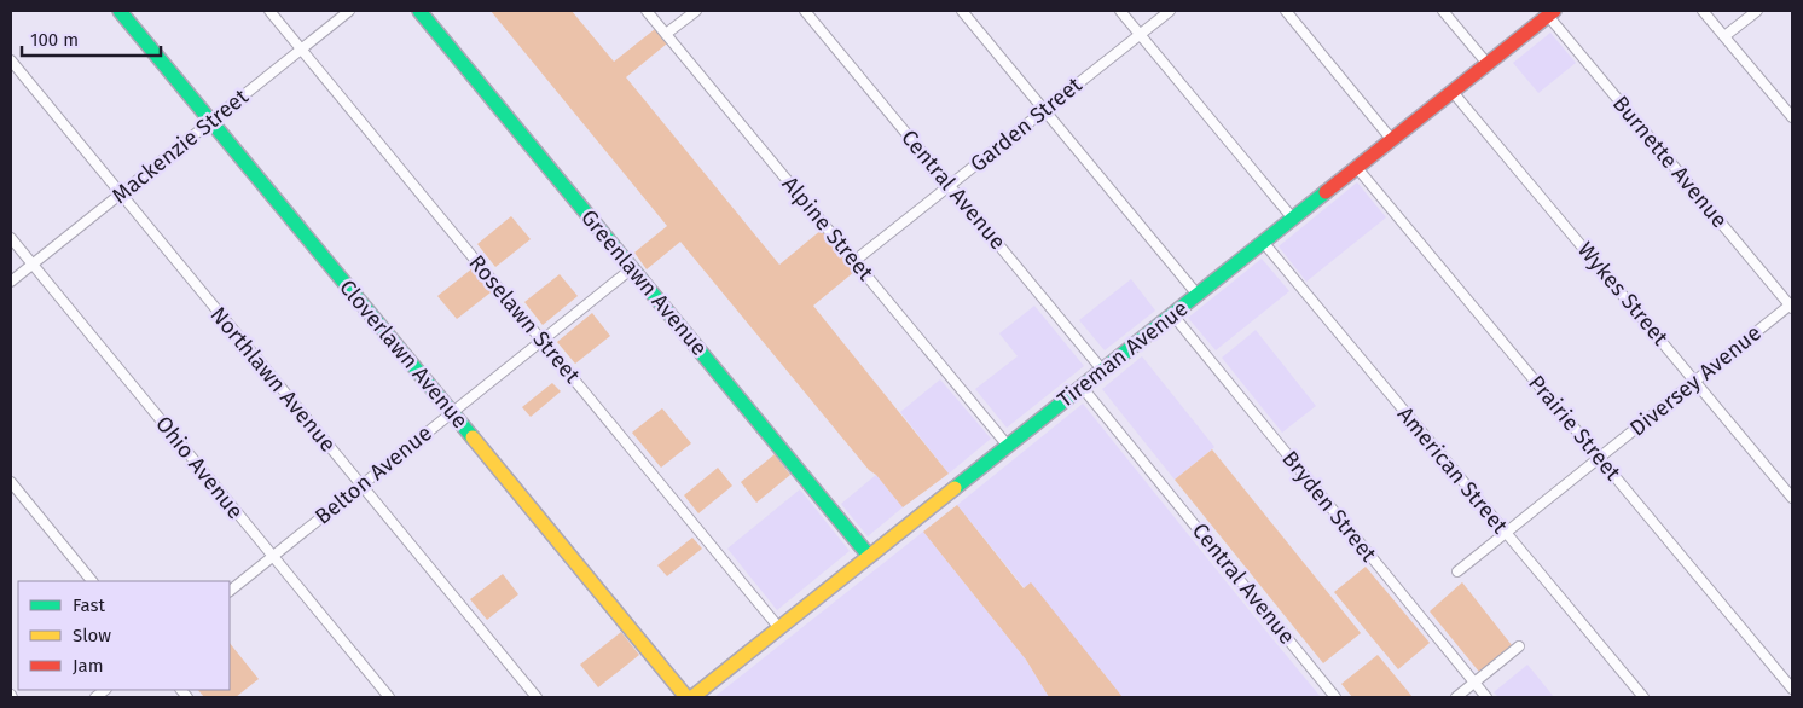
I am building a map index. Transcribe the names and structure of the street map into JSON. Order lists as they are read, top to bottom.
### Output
{
  "streets": {
    "street": [
      "Garden Street",
      "Mackenzie Street",
      "Burnette Avenue",
      "Central Avenue",
      "Alpine Street",
      "Greenlawn Avenue",
      "Wykes Street",
      "Roselawn Street",
      "Cloverlawn Avenue",
      "Tireman Avenue",
      "Northlawn Avenue",
      "Diversey Avenue",
      "Prairie Street",
      "Ohio Avenue",
      "American Street",
      "Belton Avenue",
      "Bryden Street"
    ]
  },
  "crossings": [
    ["Garden Street", "Central Avenue"],
    ["Garden Street", "Alpine Street"],
    ["Mackenzie Street", "Roselawn Street"],
    ["Mackenzie Street", "Cloverlawn Avenue"],
    ["Mackenzie Street", "Northlawn Avenue"],
    ["Mackenzie Street", "Ohio Avenue"],
    ["Burnette Avenue", "Tireman Avenue"],
    ["Burnette Avenue", "Diversey Avenue"],
    ["Central Avenue", "Tireman Avenue"],
    ["Alpine Street", "Tireman Avenue"],
    ["Greenlawn Avenue", "Tireman Avenue"],
    ["Greenlawn Avenue", "Belton Avenue"],
    ["Wykes Street", "Tireman Avenue"],
    ["Wykes Street", "Diversey Avenue"],
    ["Roselawn Street", "Tireman Avenue"],
    ["Roselawn Street", "Belton Avenue"],
    ["Cloverlawn Avenue", "Belton Avenue"],
    ["Tireman Avenue", "Prairie Street"],
    ["Tireman Avenue", "American Street"],
    ["Tireman Avenue", "Bryden Street"],
    ["Northlawn Avenue", "Belton Avenue"],
    ["Diversey Avenue", "Prairie Street"],
    ["Diversey Avenue", "American Street"],
    ["Ohio Avenue", "Belton Avenue"]
  ],
  "legend": ["Fast", "Slow", "Jam"],
  "scale_bar": "100 m"
}
